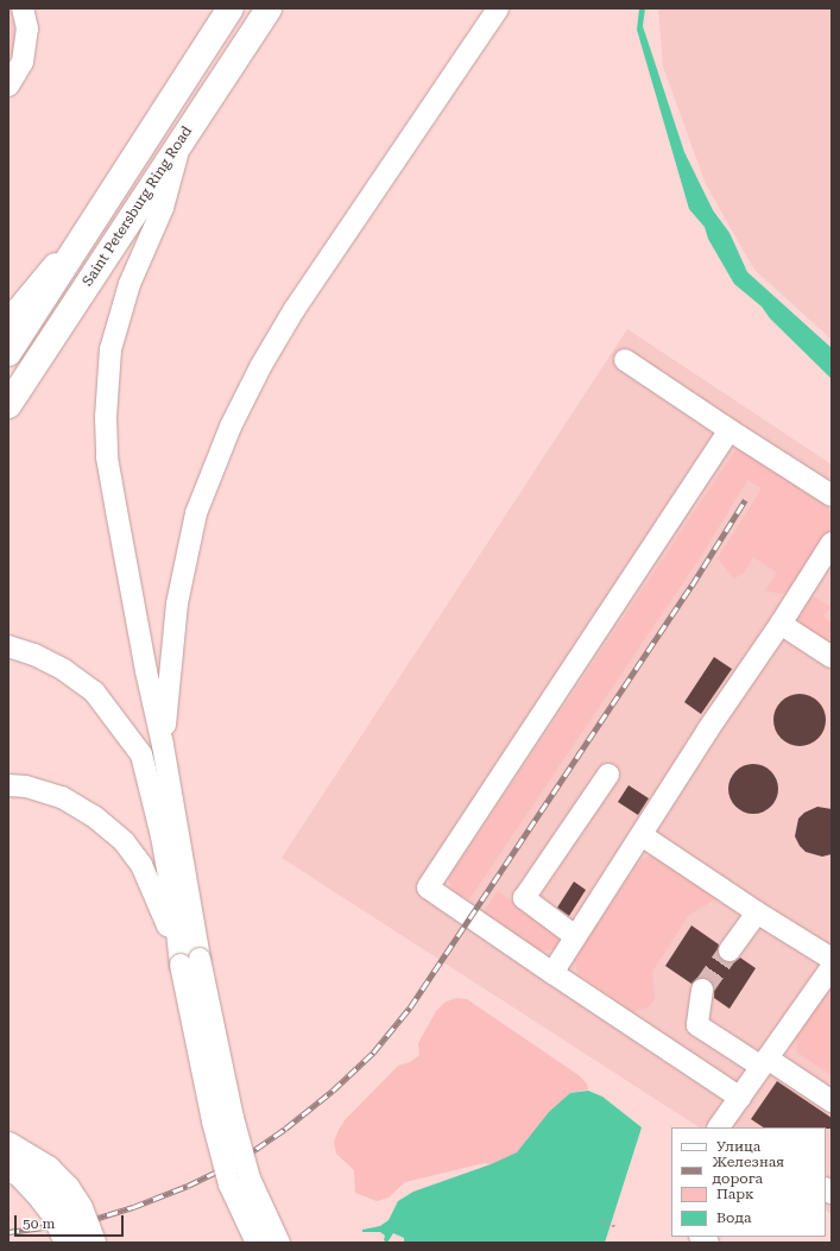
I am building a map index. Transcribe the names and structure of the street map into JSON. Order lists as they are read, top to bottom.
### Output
{
  "streets": {
    "main road": ["Saint Petersburg Ring Road"]
  },
  "legend": [
    "Улица",
    "Железная дорога",
    "Парк",
    "Вода"
  ],
  "scale_bar": "50 m"
}
